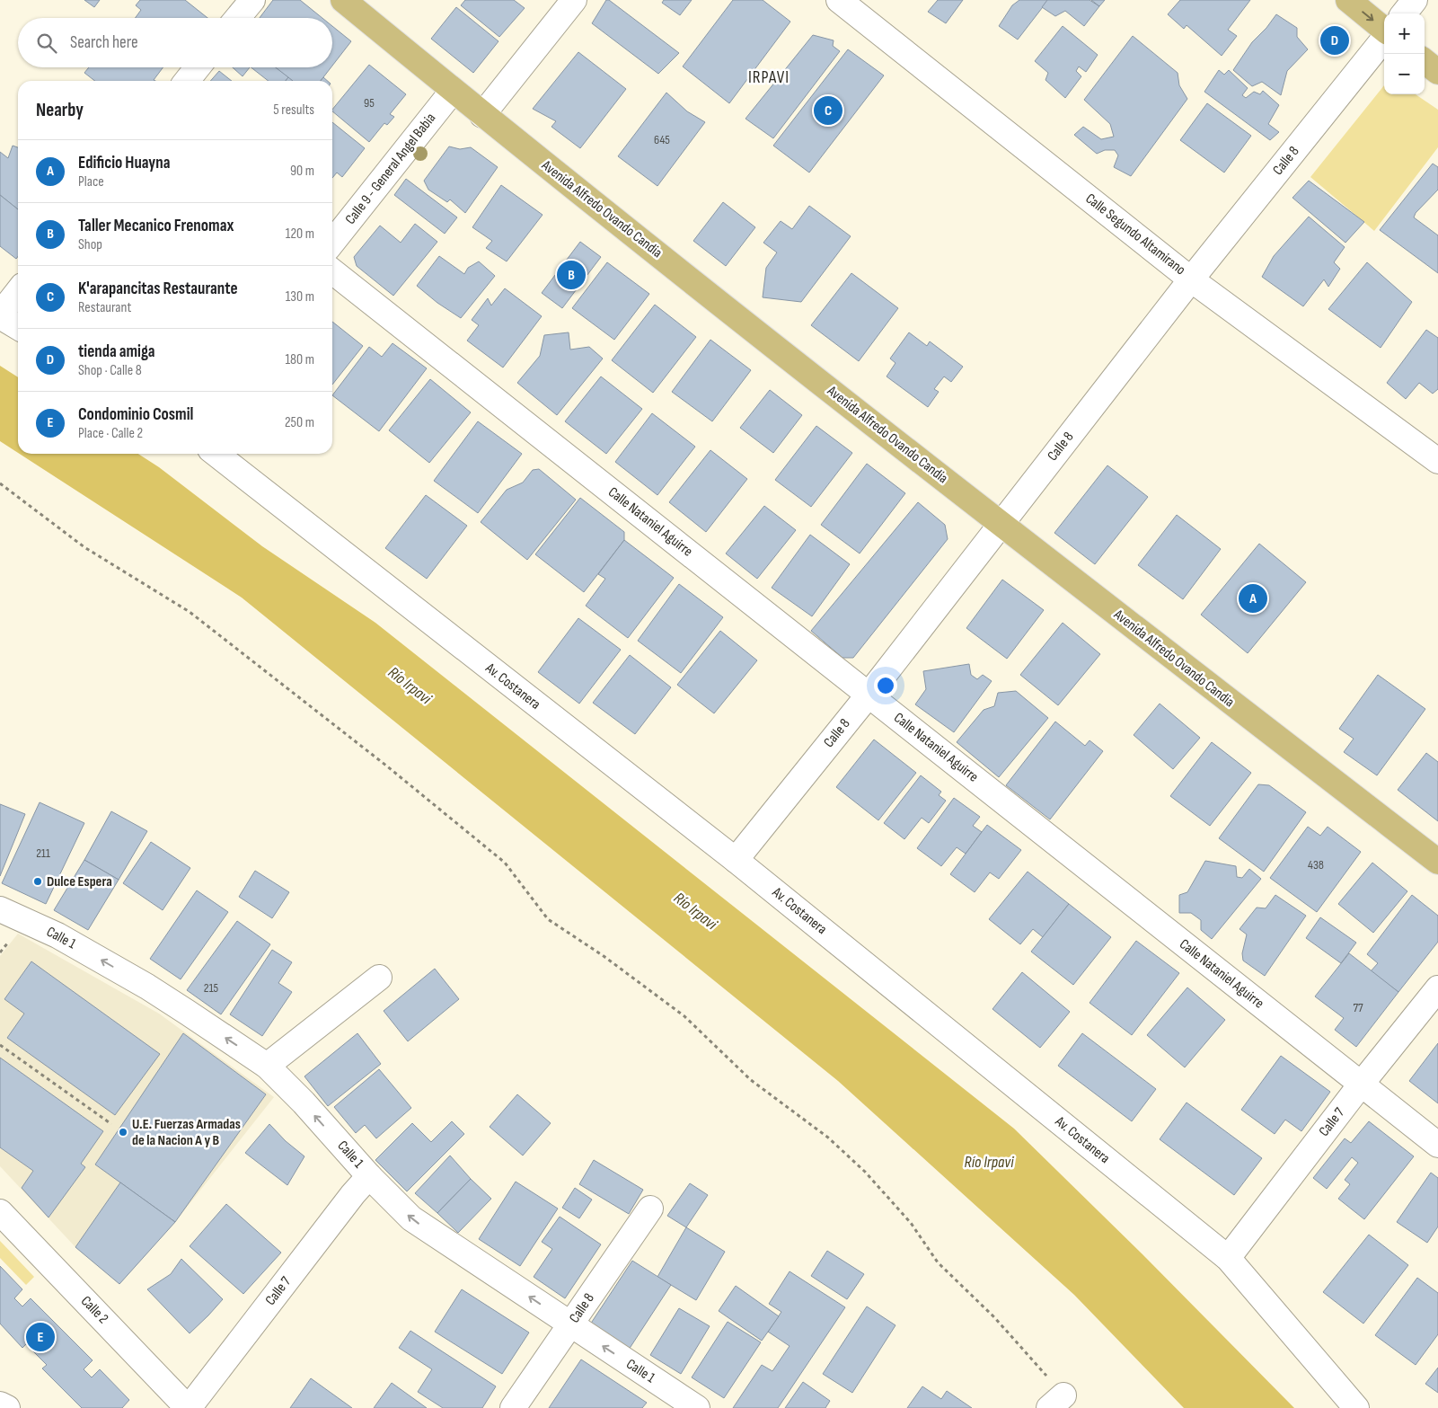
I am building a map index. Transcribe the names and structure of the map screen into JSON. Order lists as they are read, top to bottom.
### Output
{
  "streets": {
    "main road": ["Avenida Alfredo Ovando Candia"],
    "street": [
      "Calle 8",
      "Calle 9 - General Angel Babia",
      "Calle Segundo Altamirano",
      "Calle Nataniel Aguirre",
      "Av. Costanera",
      "Calle 1",
      "Calle 7",
      "Calle 2"
    ]
  },
  "crossings": [
    ["Calle 8", "Avenida Alfredo Ovando Candia"],
    ["Calle 8", "Calle Segundo Altamirano"],
    ["Calle 8", "Calle Nataniel Aguirre"],
    ["Calle 8", "Av. Costanera"],
    ["Calle 8", "Calle 1"],
    ["Calle 9 - General Angel Babia", "Avenida Alfredo Ovando Candia"],
    ["Calle Nataniel Aguirre", "Calle 7"],
    ["Av. Costanera", "Calle 7"],
    ["Calle 1", "Calle 7"],
    ["Calle 7", "Calle 2"]
  ],
  "one_way": ["Calle 1"],
  "districts": ["IRPAVI"],
  "water": ["Río Irpavi"],
  "places": ["Dulce Espera", "U.E. Fuerzas Armadas de la Nacion A y B"],
  "house_numbers": [
    "95",
    "645",
    "211",
    "438",
    "215",
    "77"
  ],
  "page": {
    "map_buttons": ["+", "−"],
    "search": "Search here",
    "pins": [
      "D",
      "C",
      "B",
      "A",
      "E"
    ],
    "heading": ["Nearby", "5 results"],
    "list": [
      {
        "mark": "A",
        "name": "Edificio Huayna",
        "note": "Place",
        "value": "90 m"
      },
      {
        "mark": "B",
        "name": "Taller Mecanico Frenomax",
        "note": "Shop",
        "value": "120 m"
      },
      {
        "mark": "C",
        "name": "K'arapancitas Restaurante",
        "note": "Restaurant",
        "value": "130 m"
      },
      {
        "mark": "D",
        "name": "tienda amiga",
        "note": "Shop · Calle 8",
        "value": "180 m"
      },
      {
        "mark": "E",
        "name": "Condominio Cosmil",
        "note": "Place · Calle 2",
        "value": "250 m"
      }
    ]
  }
}
